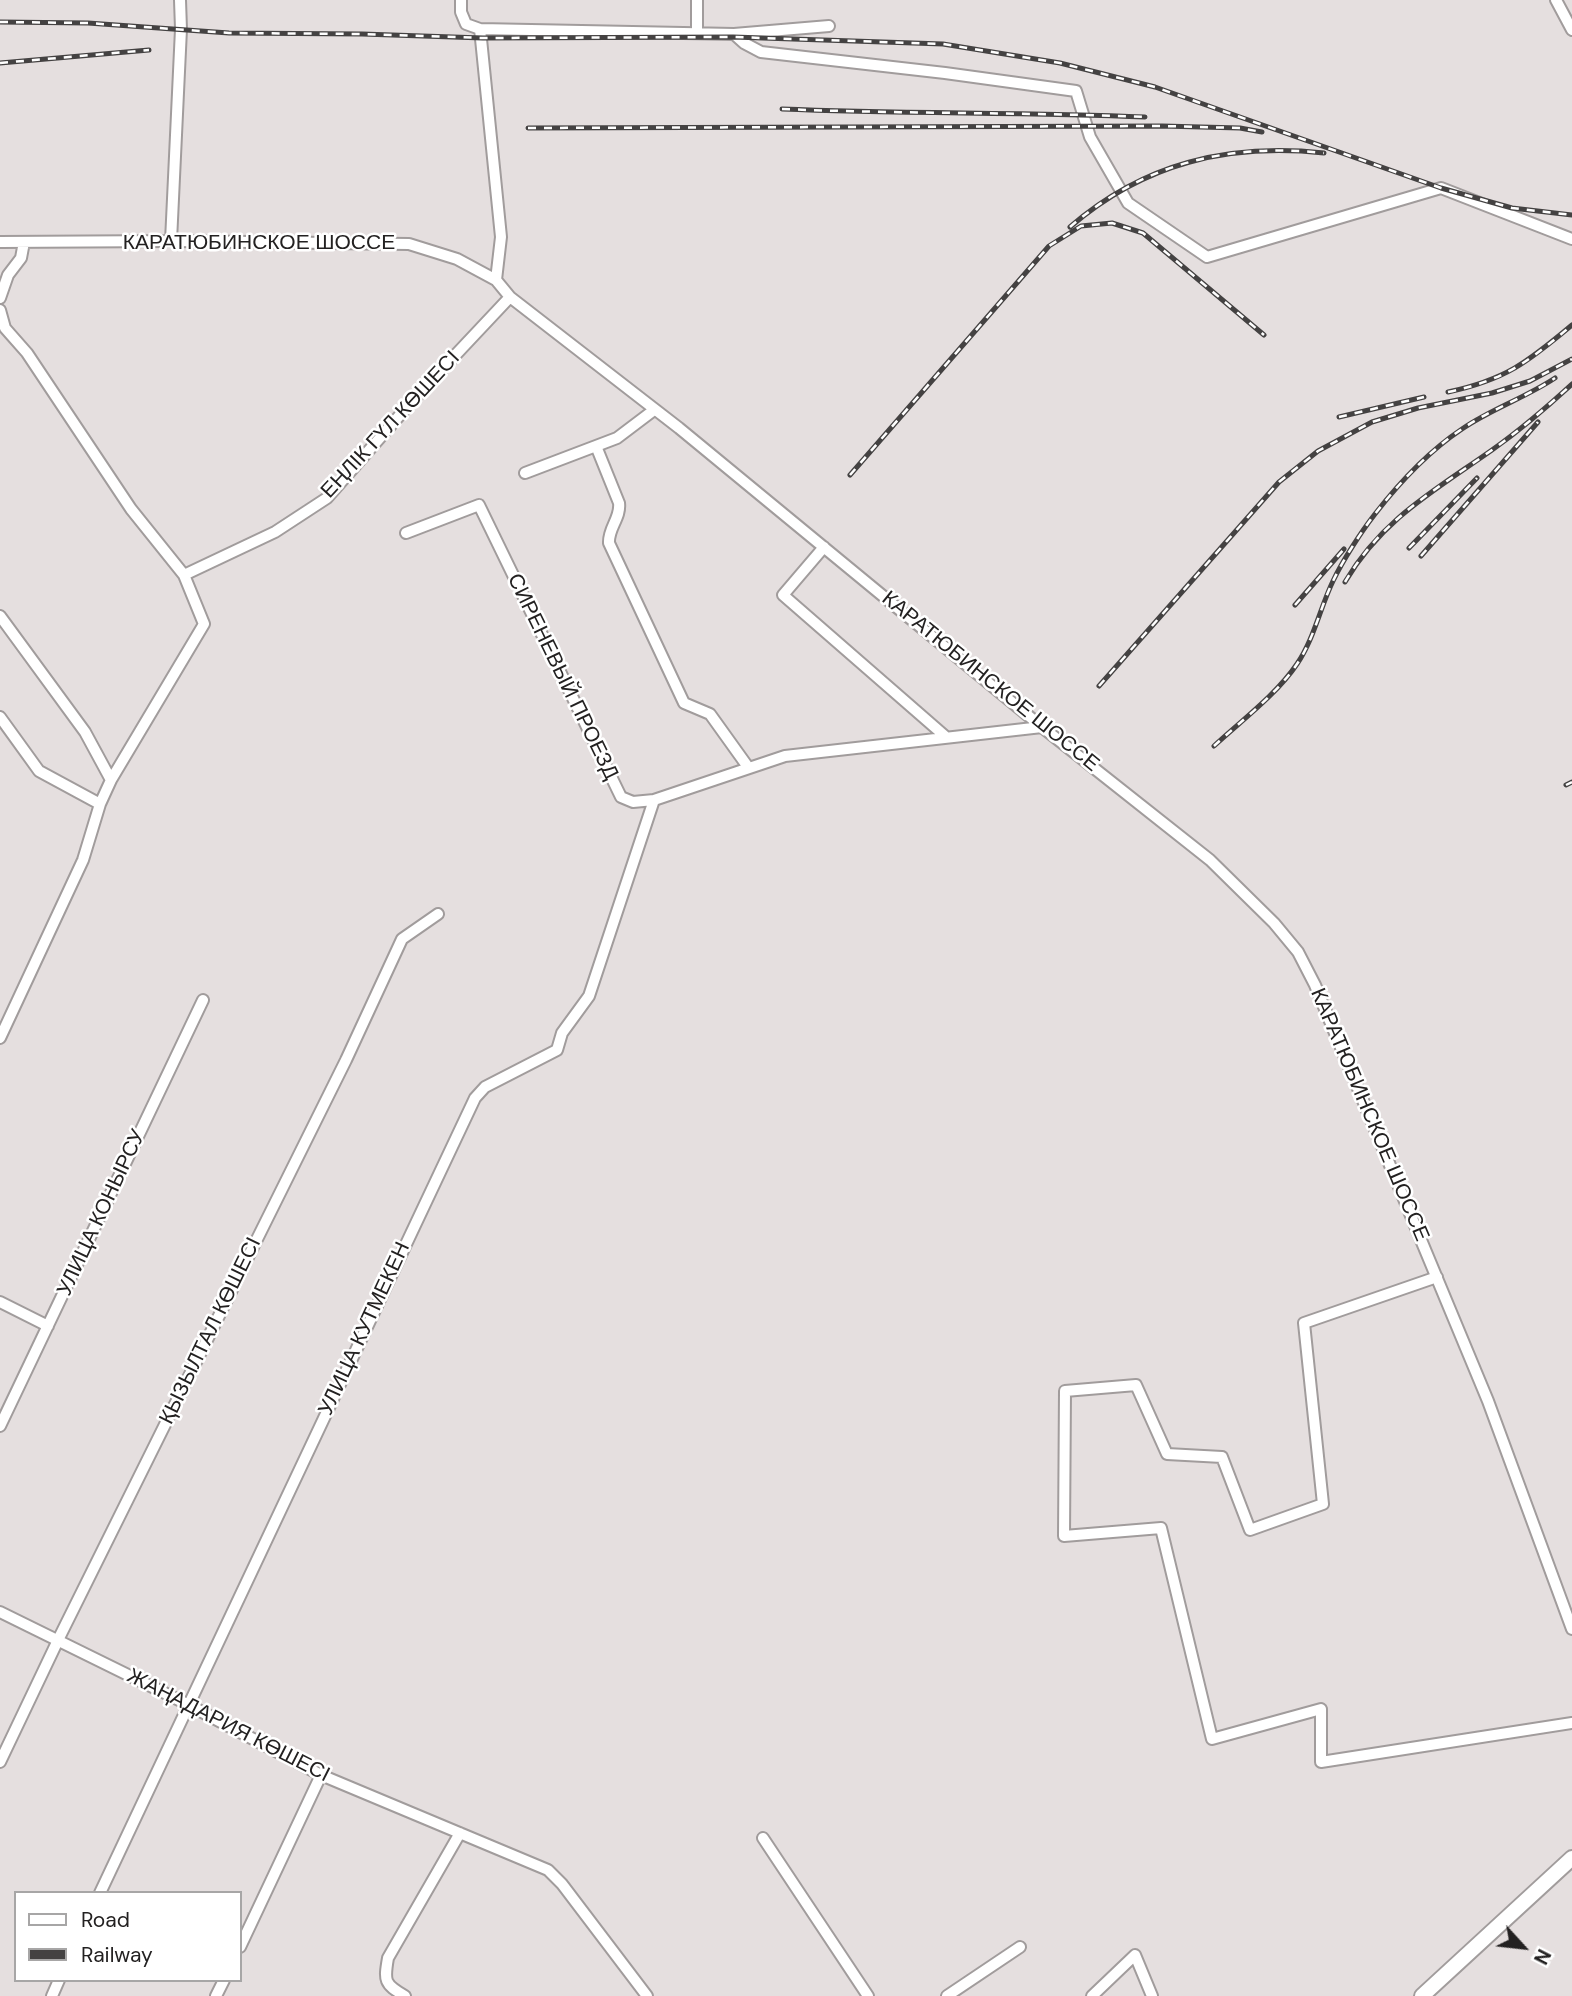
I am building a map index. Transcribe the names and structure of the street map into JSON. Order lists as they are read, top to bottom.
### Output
{
  "streets": {
    "street": [
      "КАРАТЮБИНСКОЕ ШОССЕ",
      "ЕҢЛІК ГҮЛ КӨШЕСІ",
      "СИРЕНЕВЫЙ ПРОЕЗД",
      "УЛИЦА КОНЫРСУ",
      "УЛИЦА КУТМЕКЕН",
      "ҚЫЗЫЛТАЛ КӨШЕСІ",
      "ЖАҢАДАРИЯ КӨШЕСІ"
    ]
  },
  "crossings": [
    ["КАРАТЮБИНСКОЕ ШОССЕ", "ЕҢЛІК ГҮЛ КӨШЕСІ"],
    ["КАРАТЮБИНСКОЕ ШОССЕ", "СИРЕНЕВЫЙ ПРОЕЗД"],
    ["СИРЕНЕВЫЙ ПРОЕЗД", "УЛИЦА КУТМЕКЕН"],
    ["УЛИЦА КУТМЕКЕН", "ЖАҢАДАРИЯ КӨШЕСІ"],
    ["ҚЫЗЫЛТАЛ КӨШЕСІ", "ЖАҢАДАРИЯ КӨШЕСІ"]
  ],
  "legend": ["Road", "Railway"],
  "north": "bottom right"
}
